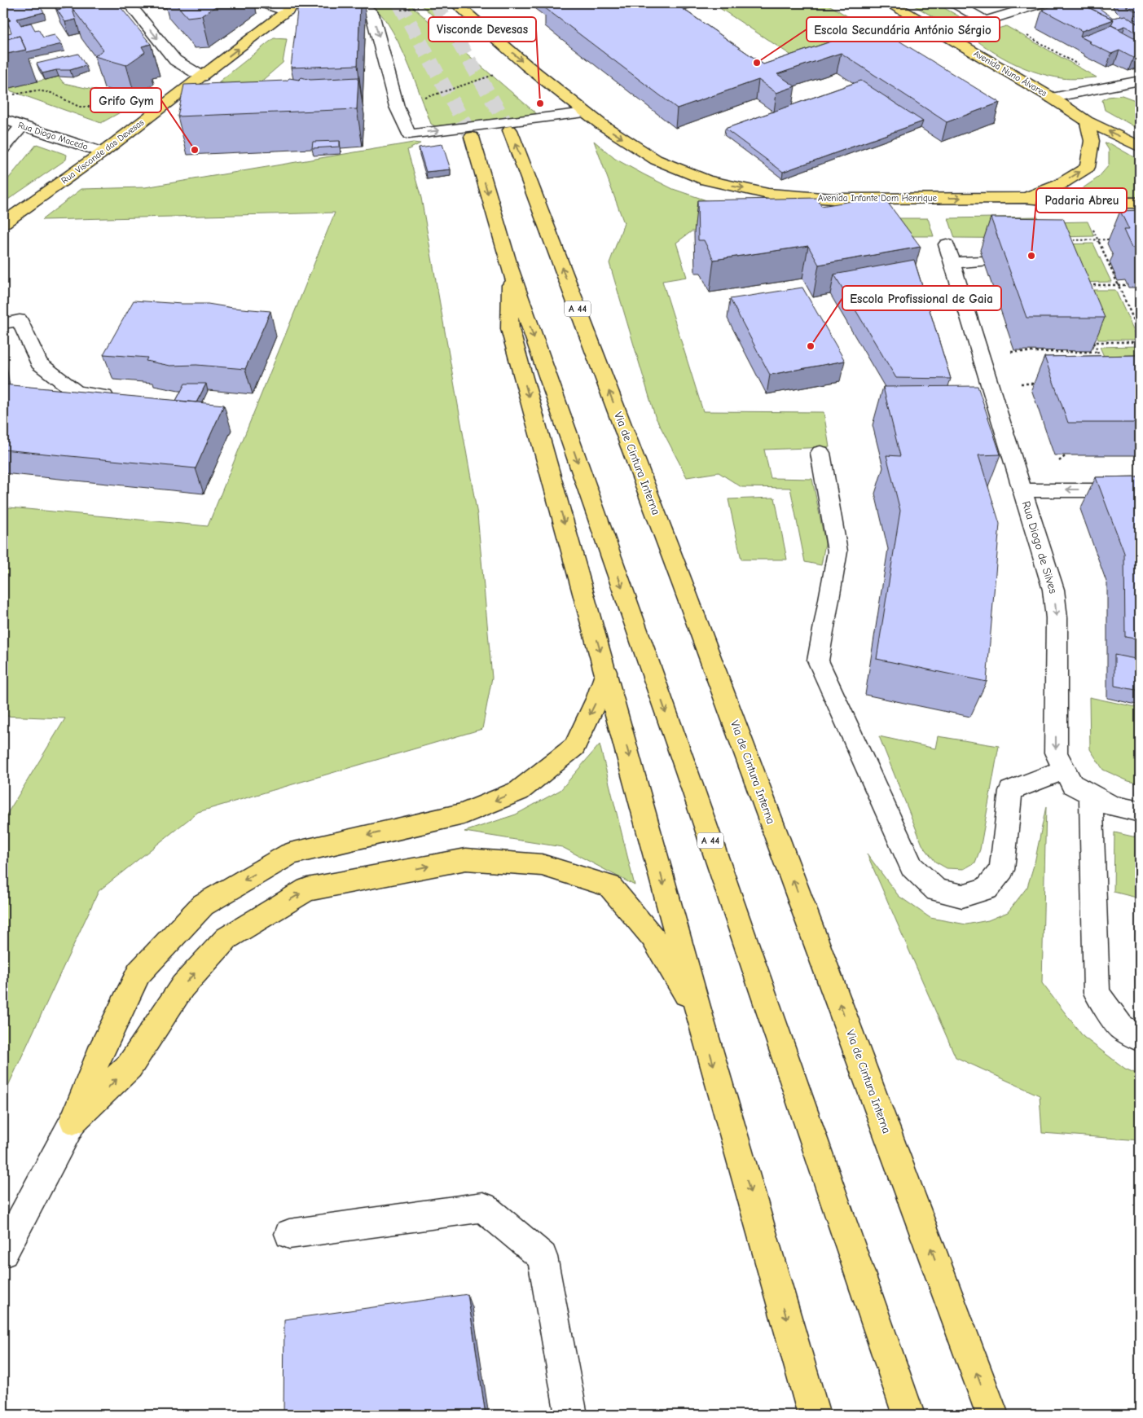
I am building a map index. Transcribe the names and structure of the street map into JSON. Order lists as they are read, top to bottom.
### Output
{
  "streets": {
    "main road": [
      "Avenida Nuno Álvares",
      "Rua Visconde das Devesas",
      "Avenida Infante Dom Henrique",
      "A 44",
      "Via de Cintura Interna"
    ],
    "street": ["Rua Diogo Macedo", "Rua Diogo de Silves"]
  },
  "crossings": [
    ["Rua Diogo Macedo", "Rua Visconde das Devesas"]
  ],
  "one_way": ["Avenida Infante Dom Henrique", "Rua Diogo de Silves"],
  "places": [
    "Escola Secundária António Sérgio",
    "Visconde Devesas",
    "Grifo Gym",
    "Padaria Abreu",
    "Escola Profissional de Gaia"
  ]
}
